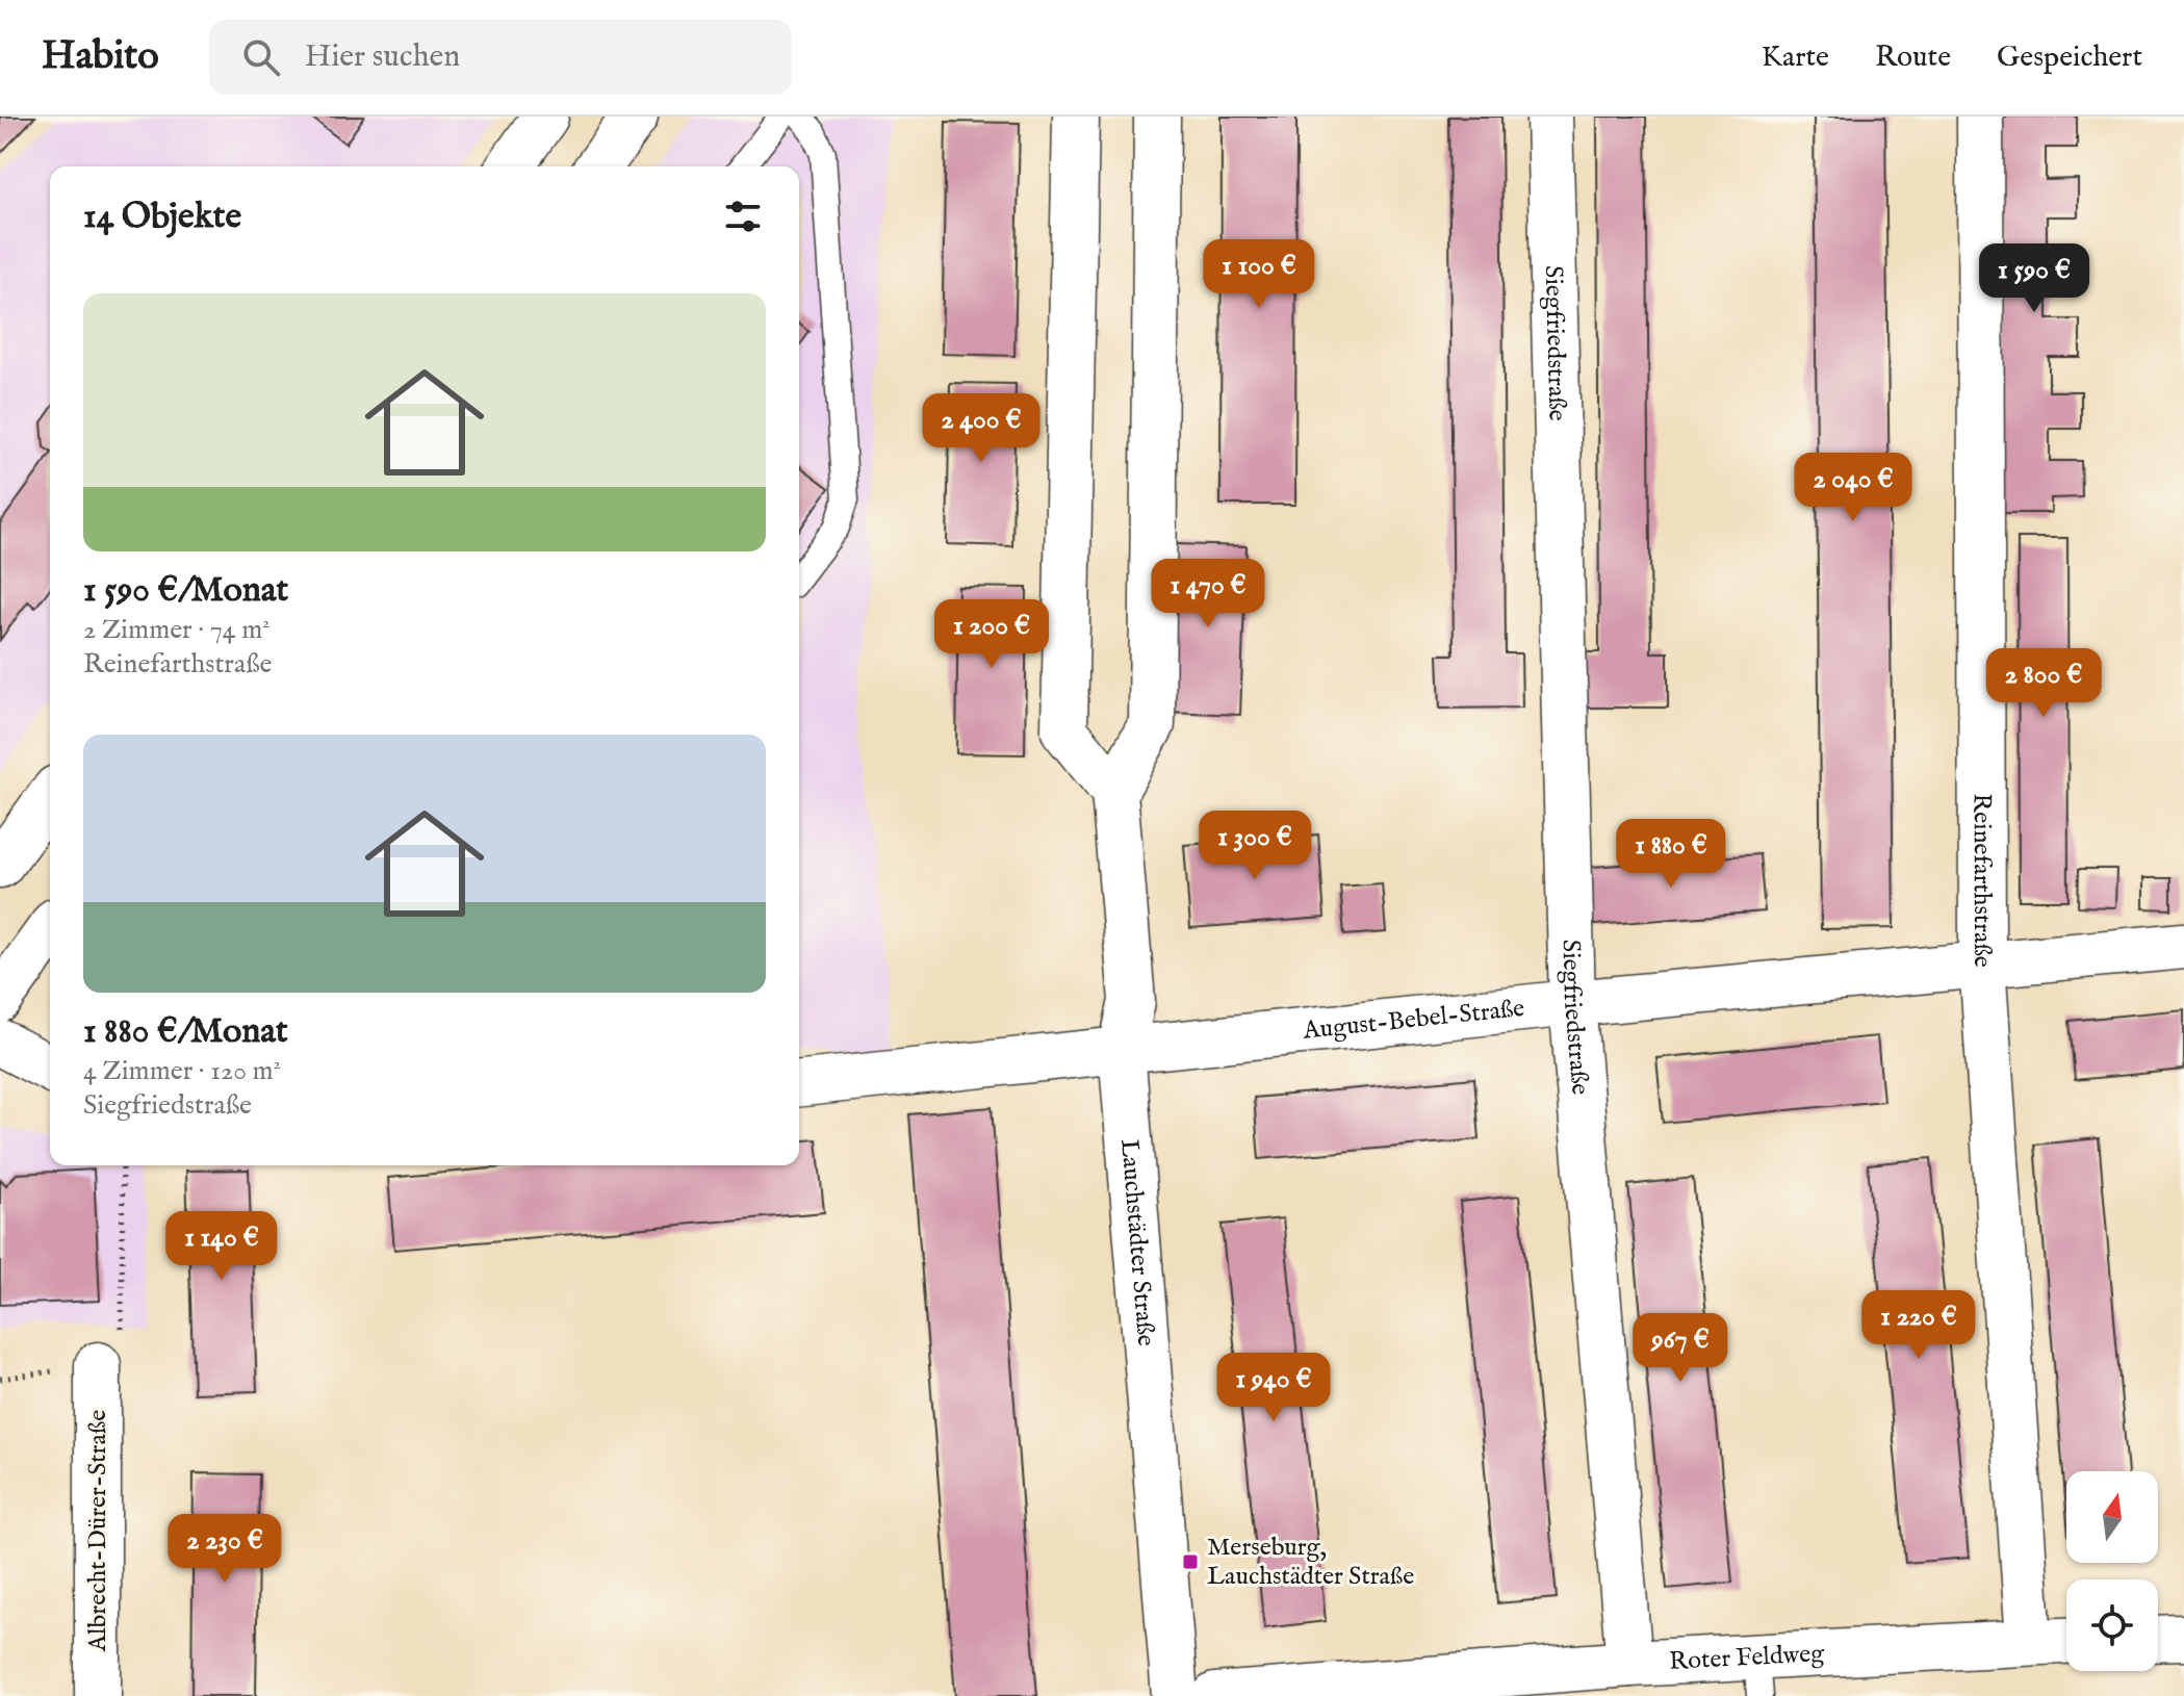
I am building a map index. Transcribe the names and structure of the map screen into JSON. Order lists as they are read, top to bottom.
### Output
{
  "streets": {
    "street": [
      "Siegfriedstraße",
      "Reinefarthstraße",
      "August-Bebel-Straße",
      "Lauchstädter Straße",
      "Albrecht-Dürer-Straße",
      "Roter Feldweg"
    ]
  },
  "crossings": [
    ["Siegfriedstraße", "August-Bebel-Straße"],
    ["Siegfriedstraße", "Roter Feldweg"],
    ["Reinefarthstraße", "August-Bebel-Straße"],
    ["Reinefarthstraße", "Roter Feldweg"],
    ["August-Bebel-Straße", "Lauchstädter Straße"]
  ],
  "places": {
    "transit": ["Merseburg, Lauchstädter Straße"]
  },
  "north": "top",
  "page": {
    "header": "Habito",
    "search": "Hier suchen",
    "nav": ["Karte", "Route", "Gespeichert"],
    "heading": "14 Objekte",
    "price": [
      "1 100 €",
      "1 590 €",
      "2 400 €",
      "2 040 €",
      "1 470 €",
      "1 200 €",
      "2 800 €",
      "1 300 €",
      "1 880 €",
      "1 140 €",
      "1 220 €",
      "967 €",
      "1 940 €",
      "2 230 €"
    ],
    "list": [
      {
        "name": "1 590 €/Monat",
        "note": "2 Zimmer · 74 m² · Reinefarthstraße"
      },
      {
        "name": "1 880 €/Monat",
        "note": "4 Zimmer · 120 m² · Siegfriedstraße"
      }
    ]
  }
}
